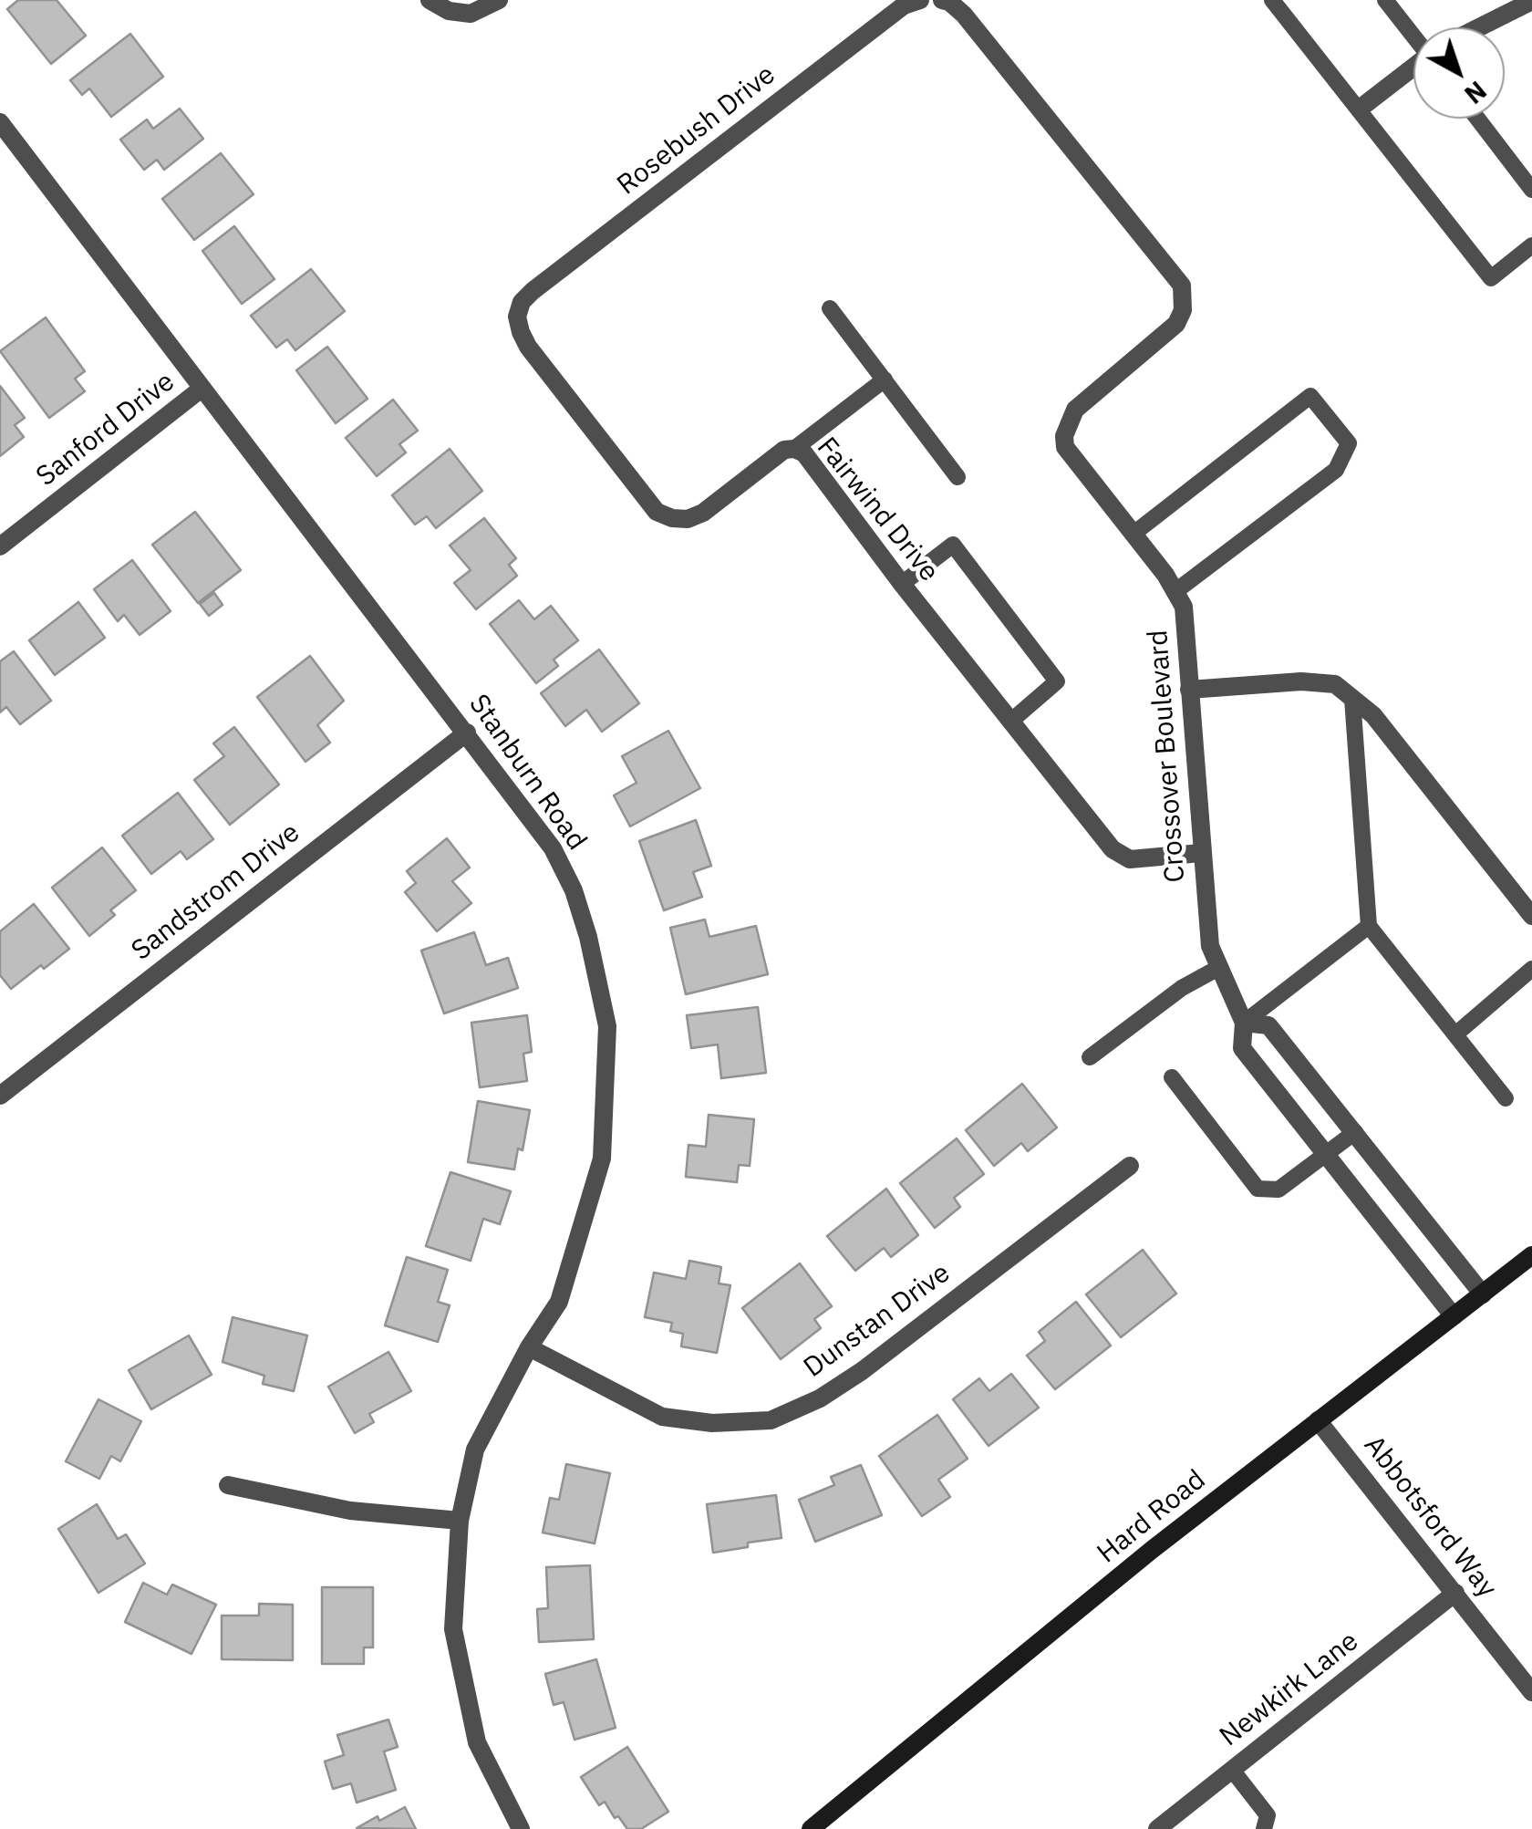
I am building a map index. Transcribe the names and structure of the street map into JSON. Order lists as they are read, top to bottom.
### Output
{
  "streets": {
    "main road": ["Hard Road"],
    "street": [
      "Rosebush Drive",
      "Sanford Drive",
      "Fairwind Drive",
      "Crossover Boulevard",
      "Stanburn Road",
      "Sandstrom Drive",
      "Dunstan Drive",
      "Abbotsford Way",
      "Newkirk Lane"
    ]
  },
  "crossings": [
    ["Rosebush Drive", "Fairwind Drive"],
    ["Sanford Drive", "Stanburn Road"],
    ["Fairwind Drive", "Crossover Boulevard"],
    ["Crossover Boulevard", "Hard Road"],
    ["Stanburn Road", "Sandstrom Drive"],
    ["Stanburn Road", "Dunstan Drive"],
    ["Hard Road", "Abbotsford Way"],
    ["Abbotsford Way", "Newkirk Lane"]
  ],
  "north": "bottom right"
}
